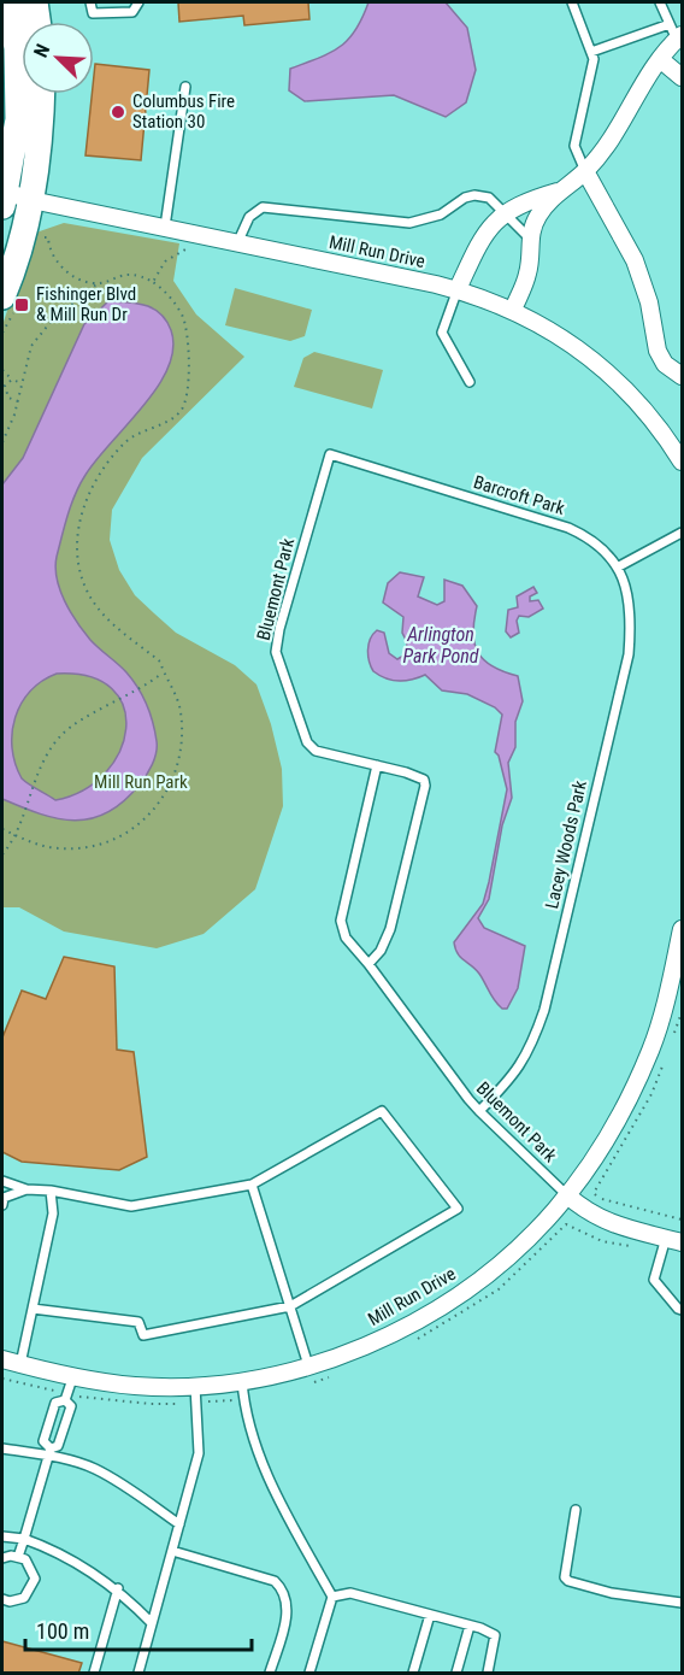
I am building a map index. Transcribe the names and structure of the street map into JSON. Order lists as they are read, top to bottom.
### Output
{
  "streets": {
    "street": ["Mill Run Drive"],
    "lane": ["Barcroft Park", "Bluemont Park", "Lacey Woods Park"]
  },
  "crossings": [
    ["Mill Run Drive", "Bluemont Park"],
    ["Barcroft Park", "Bluemont Park"],
    ["Barcroft Park", "Lacey Woods Park"],
    ["Bluemont Park", "Lacey Woods Park"]
  ],
  "water": ["Arlington Park Pond"],
  "parks": ["Mill Run Park"],
  "places": {
    "other": ["Columbus Fire Station 30"],
    "transit": ["Fishinger Blvd & Mill Run Dr"]
  },
  "scale_bar": "100 m",
  "north": "top left"
}
